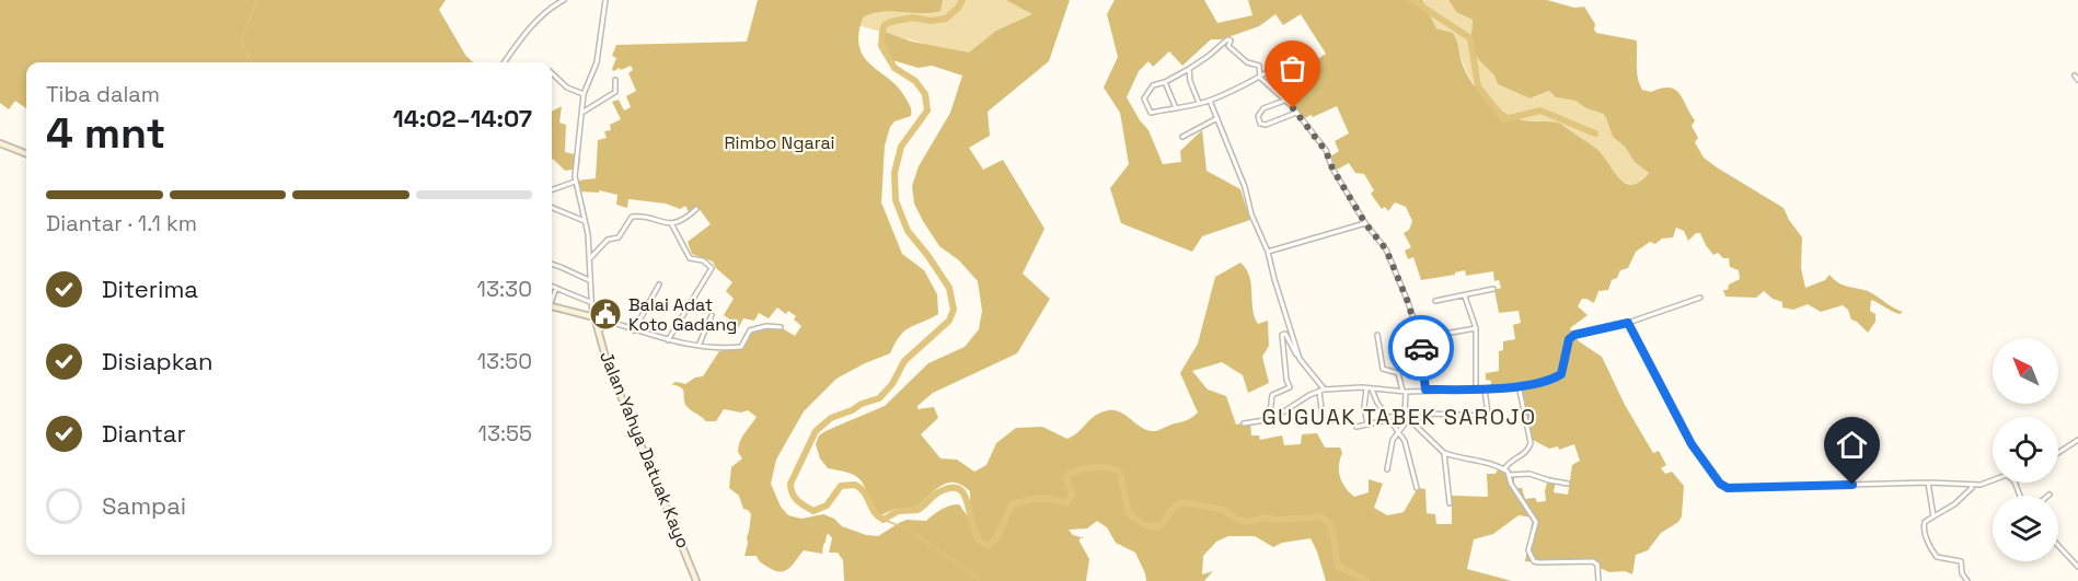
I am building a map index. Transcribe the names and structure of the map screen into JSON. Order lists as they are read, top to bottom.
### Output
{
  "streets": {
    "street": ["Jalan Yahya Datuak Kayo"]
  },
  "districts": ["GUGUAK TABEK SAROJO"],
  "parks": ["Rimbo Ngarai"],
  "places": {
    "public building": ["Balai Adat Koto Gadang"]
  },
  "north": "top left",
  "page": {
    "heading": ["4 mnt", "Tiba dalam", "14:02–14:07"],
    "bar": "Diantar · 1.1 km",
    "list": [
      ["Diterima", "13:30"],
      ["Disiapkan", "13:50"],
      ["Diantar", "13:55"],
      "Sampai"
    ]
  }
}
